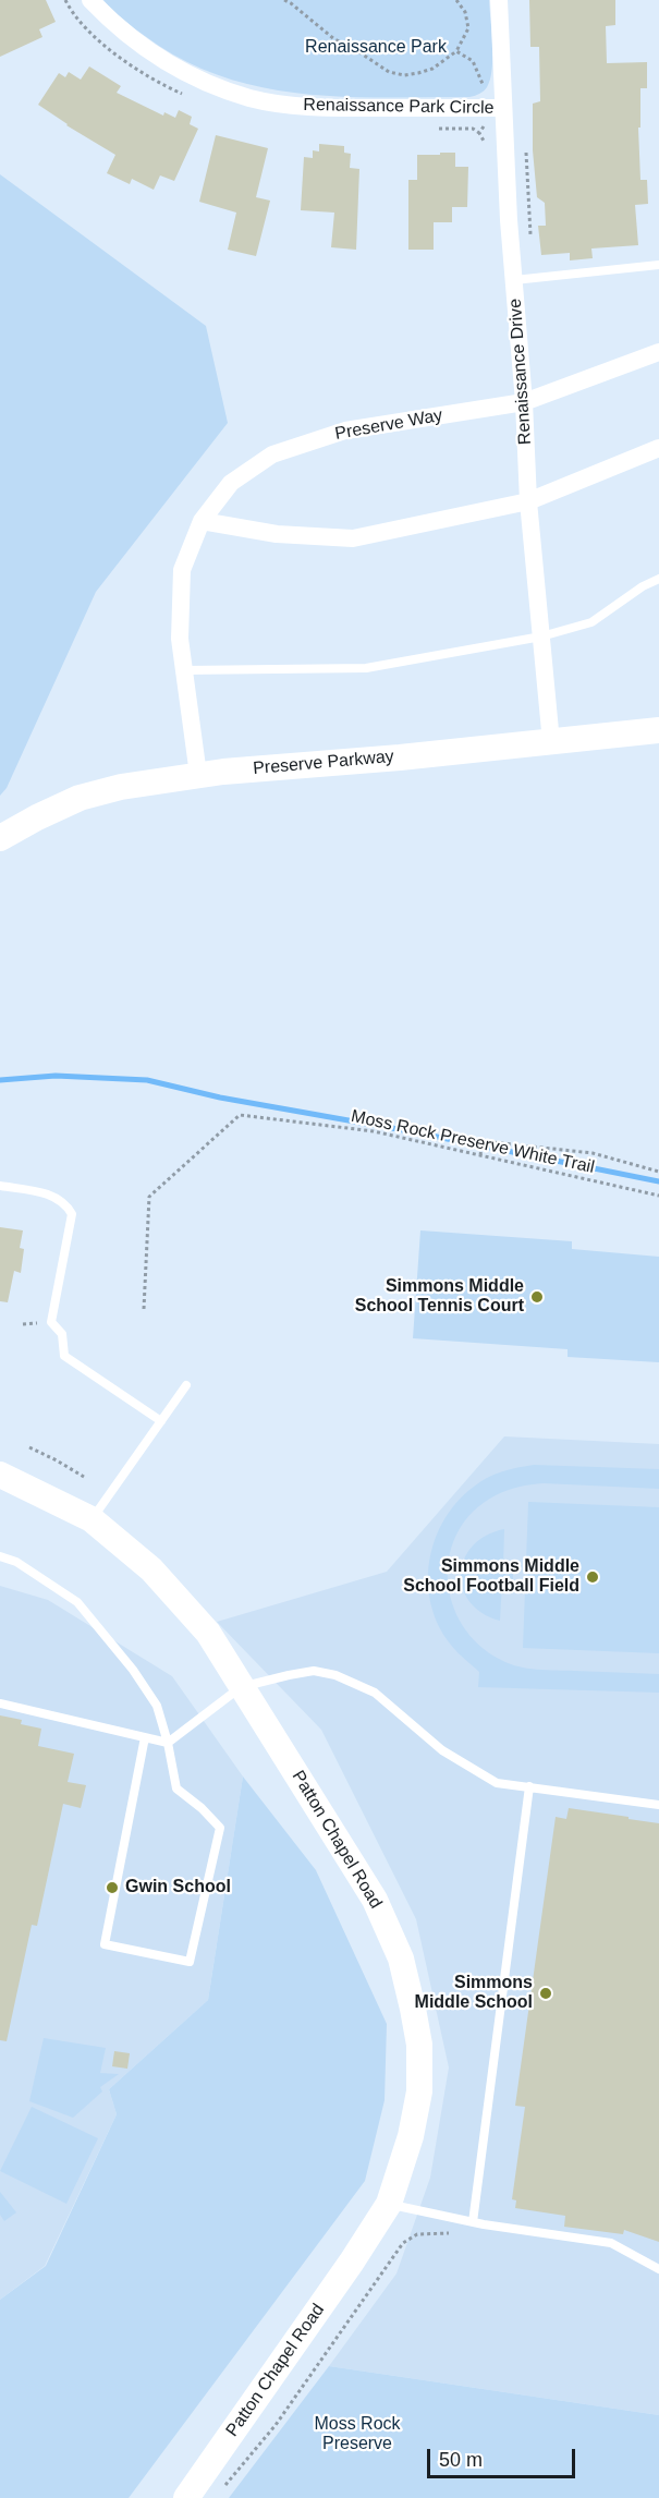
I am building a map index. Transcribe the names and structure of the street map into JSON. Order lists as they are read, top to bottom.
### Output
{
  "streets": {
    "street": [
      "Renaissance Park Circle",
      "Renaissance Drive",
      "Preserve Way",
      "Preserve Parkway",
      "Patton Chapel Road"
    ],
    "path": ["Moss Rock Preserve White Trail"]
  },
  "crossings": [
    ["Renaissance Park Circle", "Renaissance Drive"],
    ["Renaissance Drive", "Preserve Way"],
    ["Renaissance Drive", "Preserve Parkway"],
    ["Preserve Way", "Preserve Parkway"]
  ],
  "parks": ["Renaissance Park", "Moss Rock Preserve"],
  "places": [
    "Simmons Middle School Tennis Court",
    "Simmons Middle School Football Field",
    "Gwin School",
    "Simmons Middle School"
  ],
  "scale_bar": "50 m"
}
